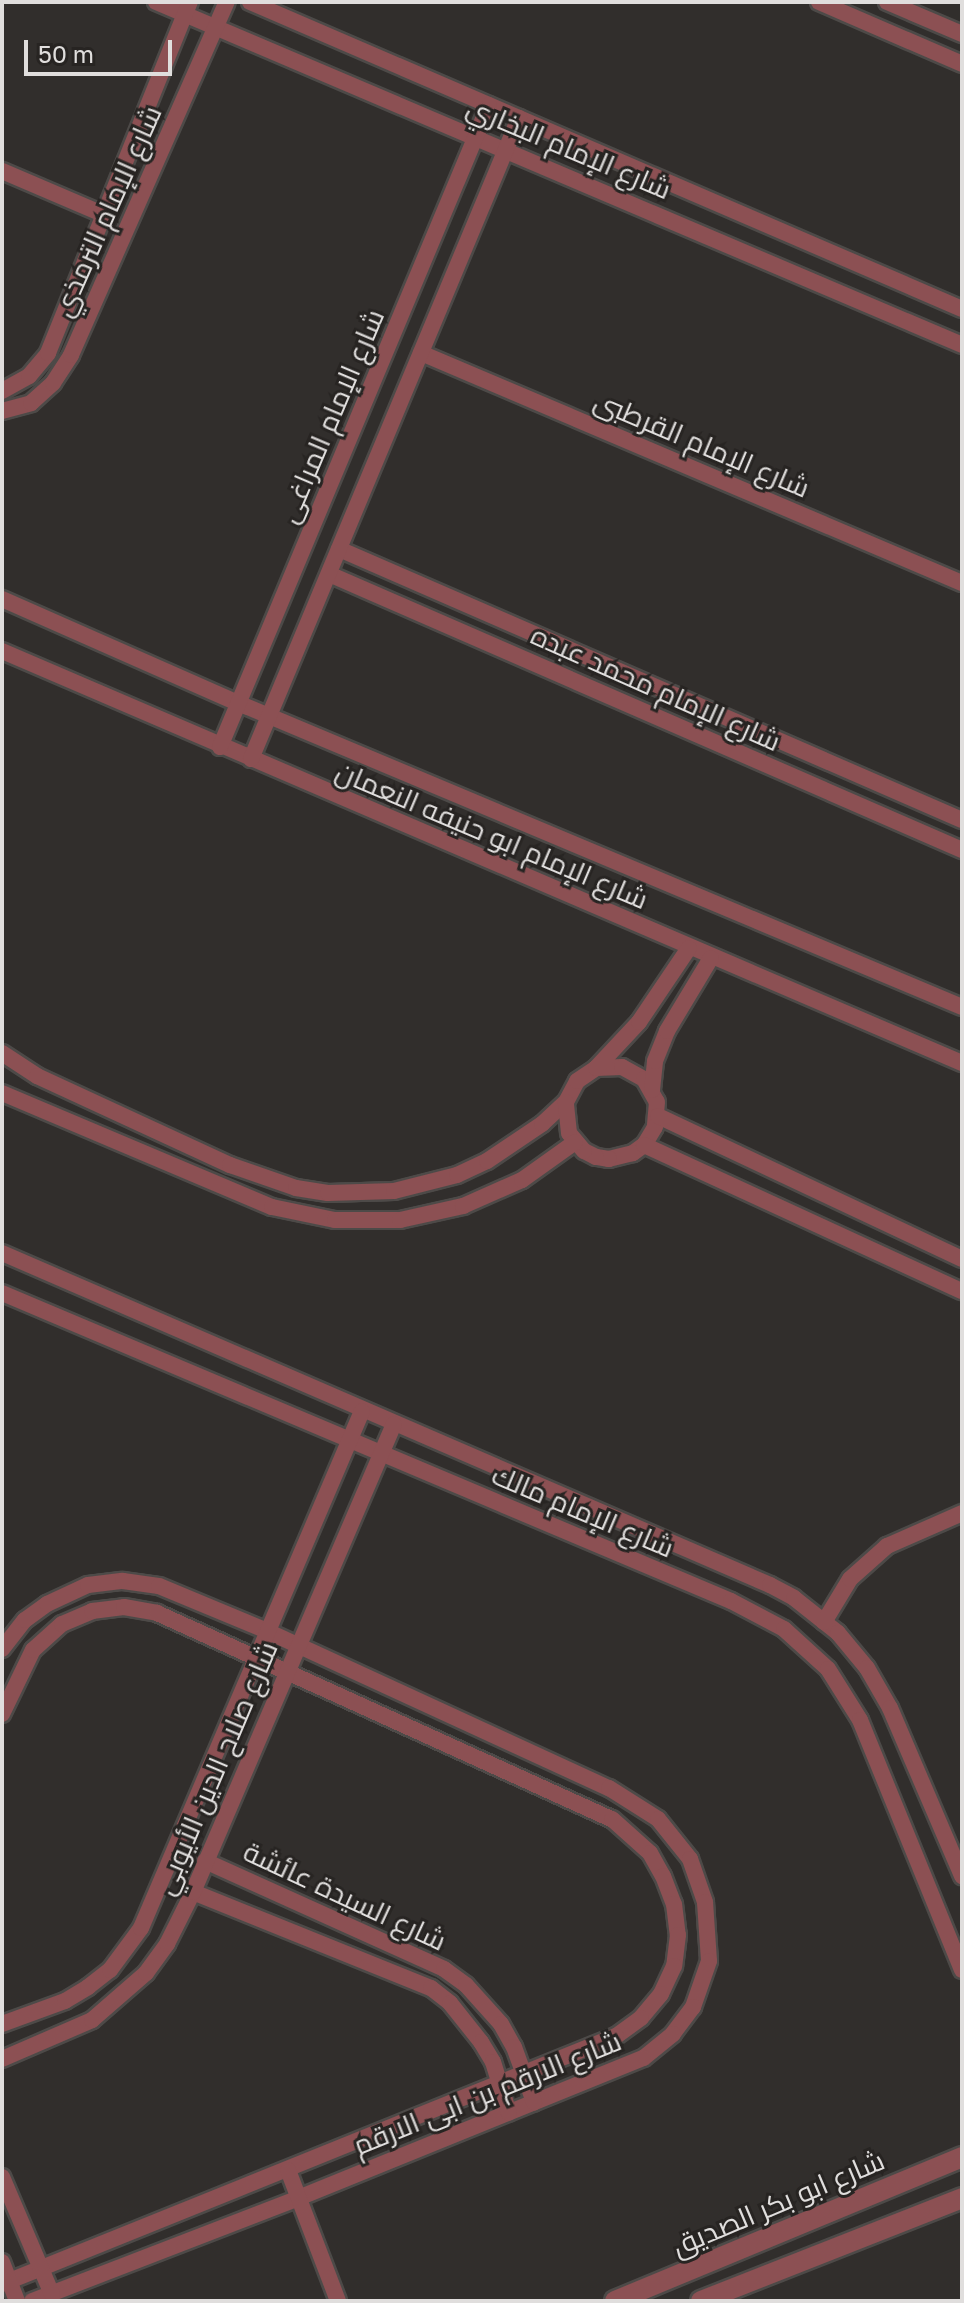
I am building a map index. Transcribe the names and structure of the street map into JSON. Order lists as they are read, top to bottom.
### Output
{
  "streets": {
    "street": [
      "شارع الإمام البخاري",
      "شارع الإمام الترمذي",
      "شارع الإمام المراغى",
      "شارع الإمام القرطبى",
      "شارع الإمام محمد عبده",
      "شارع الإمام ابو حنيفه النعمان",
      "شارع الإمام مالك",
      "شارع صلاح الدين الأيوبي",
      "شارع السيدة عائشة",
      "شارع الارقم بن ابى الارقم",
      "شارع ابو بكر الصديق"
    ]
  },
  "crossings": [
    ["شارع الإمام البخاري", "شارع الإمام الترمذي"],
    ["شارع الإمام البخاري", "شارع الإمام المراغى"],
    ["شارع الإمام المراغى", "شارع الإمام القرطبى"],
    ["شارع الإمام المراغى", "شارع الإمام محمد عبده"],
    ["شارع الإمام المراغى", "شارع الإمام ابو حنيفه النعمان"],
    ["شارع الإمام مالك", "شارع صلاح الدين الأيوبي"],
    ["شارع صلاح الدين الأيوبي", "شارع السيدة عائشة"],
    ["شارع صلاح الدين الأيوبي", "شارع الارقم بن ابى الارقم"],
    ["شارع السيدة عائشة", "شارع الارقم بن ابى الارقم"]
  ],
  "scale_bar": "50 m"
}
